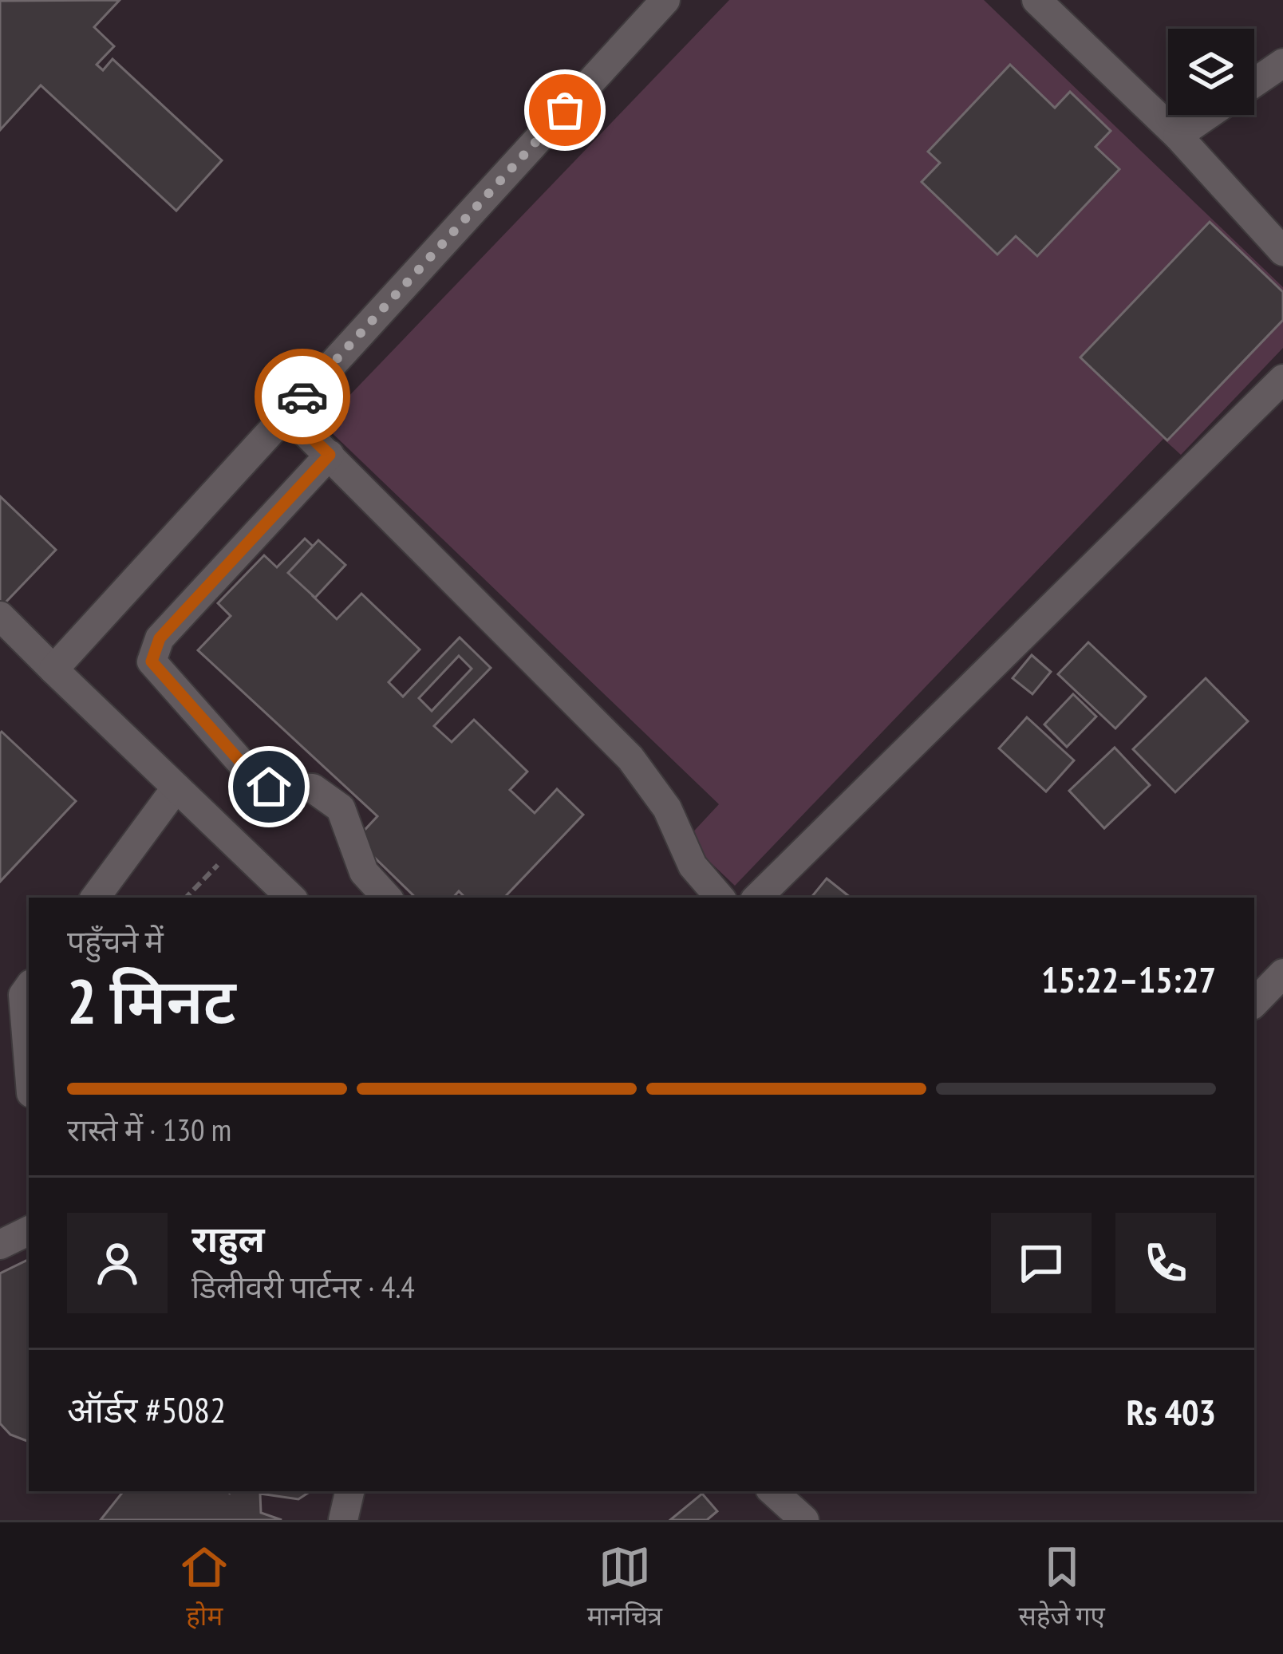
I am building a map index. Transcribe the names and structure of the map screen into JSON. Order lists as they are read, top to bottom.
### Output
{
  "page": {
    "heading": ["2 मिनट", "पहुँचने में", "15:22–15:27"],
    "panel": [
      "राहुल",
      "डिलीवरी पार्टनर · 4.4",
      "ऑर्डर #5082",
      "Rs 403"
    ],
    "bar": "रास्ते में · 130 m",
    "tabs": ["होम", "मानचित्र", "सहेजे गए"]
  }
}
